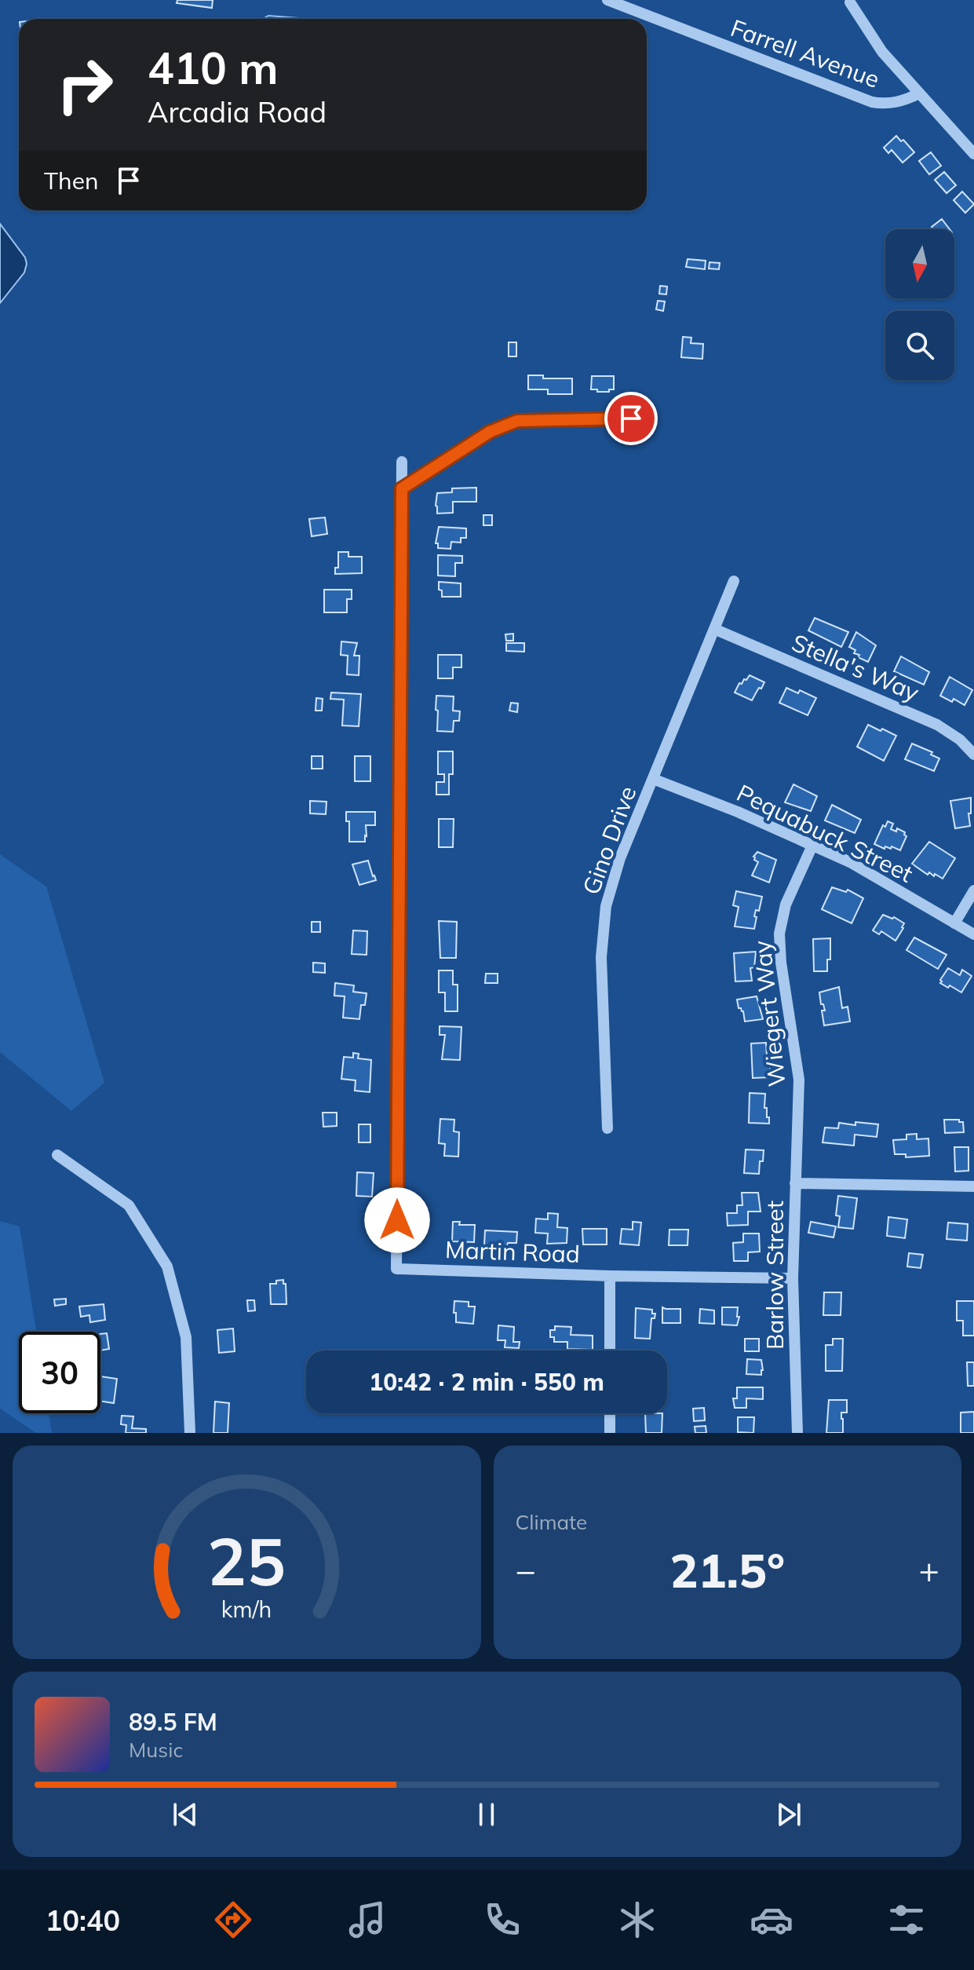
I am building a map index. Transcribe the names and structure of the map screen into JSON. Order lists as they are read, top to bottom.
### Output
{
  "streets": {
    "street": [
      "Farrell Avenue",
      "Stella's Way",
      "Pequabuck Street",
      "Gino Drive",
      "Wiegert Way",
      "Martin Road",
      "Barlow Street"
    ]
  },
  "crossings": [
    ["Stella's Way", "Gino Drive"],
    ["Pequabuck Street", "Gino Drive"],
    ["Pequabuck Street", "Wiegert Way"],
    ["Wiegert Way", "Barlow Street"],
    ["Martin Road", "Barlow Street"]
  ],
  "north": "bottom",
  "page": {
    "turn": ["410 m", "Arcadia Road"],
    "then": "Then",
    "limit": "30",
    "trip": "10:42 · 2 min · 550 m",
    "tile": "Climate",
    "heat": ["−", "21.5°", "+"],
    "song": ["89.5 FM", "Music"],
    "tabs": "10:40",
    "gauge": ["25", "km/h"]
  }
}
